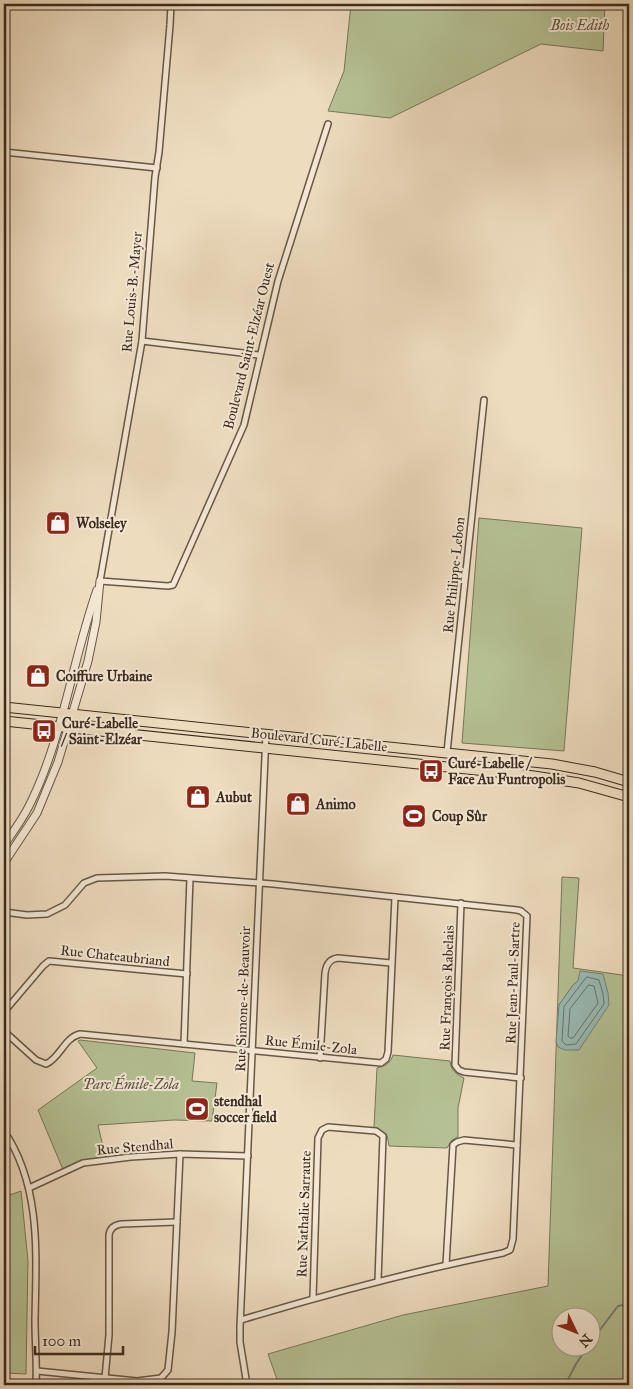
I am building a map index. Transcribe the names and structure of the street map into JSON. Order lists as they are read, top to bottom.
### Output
{
  "streets": {
    "main road": ["Boulevard Curé-Labelle"],
    "street": [
      "Rue Louis-B.-Mayer",
      "Boulevard Saint-Elzéar Ouest",
      "Rue Philippe-Lebon",
      "Rue Chateaubriand",
      "Rue Jean-Paul-Sartre",
      "Rue François Rabelais",
      "Rue Simone-de-Beauvoir",
      "Rue Émile-Zola",
      "Rue Stendhal",
      "Rue Nathalie Sarraute"
    ]
  },
  "crossings": [
    ["Rue Louis-B.-Mayer", "Boulevard Saint-Elzéar Ouest"],
    ["Rue Louis-B.-Mayer", "Boulevard Curé-Labelle"],
    ["Rue Philippe-Lebon", "Boulevard Curé-Labelle"],
    ["Boulevard Curé-Labelle", "Rue Simone-de-Beauvoir"],
    ["Rue Jean-Paul-Sartre", "Rue François Rabelais"],
    ["Rue Jean-Paul-Sartre", "Rue Simone-de-Beauvoir"],
    ["Rue Jean-Paul-Sartre", "Rue Émile-Zola"],
    ["Rue Jean-Paul-Sartre", "Rue Nathalie Sarraute"],
    ["Rue Simone-de-Beauvoir", "Rue Émile-Zola"],
    ["Rue Simone-de-Beauvoir", "Rue Stendhal"]
  ],
  "parks": ["Bois Edith", "Parc Émile-Zola"],
  "places": {
    "shop": [
      "Wolseley",
      "Coiffure Urbaine",
      "Aubut",
      "Animo"
    ],
    "bus stop": ["Curé-Labelle / Saint-Elzéar", "Curé-Labelle / Face Au Funtropolis"],
    "sports": ["Coup Sûr", "stendhal soccer field"]
  },
  "scale_bar": "100 m",
  "north": "bottom right"
}
